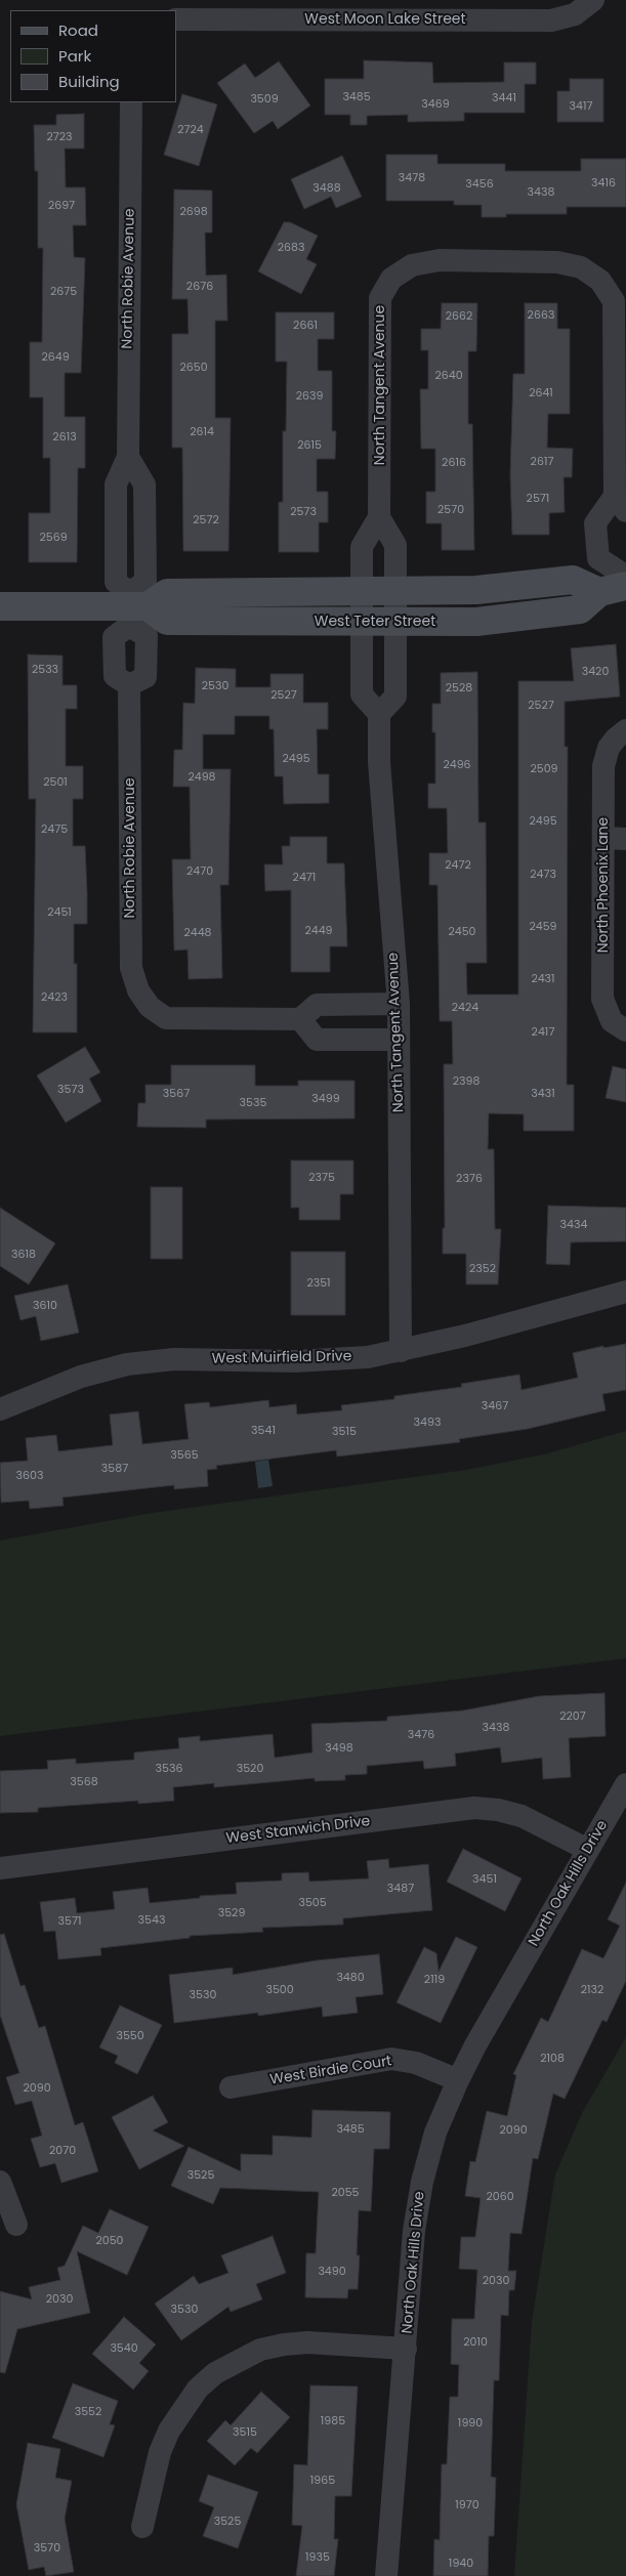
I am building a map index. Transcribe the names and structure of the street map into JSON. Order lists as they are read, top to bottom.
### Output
{
  "streets": {
    "street": [
      "West Moon Lake Street",
      "North Robie Avenue",
      "North Tangent Avenue",
      "West Teter Street",
      "North Phoenix Lane",
      "West Muirfield Drive",
      "West Stanwich Drive",
      "North Oak Hills Drive",
      "West Birdie Court"
    ]
  },
  "crossings": [
    ["North Robie Avenue", "West Teter Street"],
    ["North Tangent Avenue", "West Muirfield Drive"],
    ["West Stanwich Drive", "North Oak Hills Drive"],
    ["North Oak Hills Drive", "West Birdie Court"]
  ],
  "house_numbers": [
    "3485",
    "3441",
    "3509",
    "3469",
    "3417",
    "2724",
    "2723",
    "3478",
    "3416",
    "3456",
    "3488",
    "3438",
    "2697",
    "2698",
    "2683",
    "2676",
    "2675",
    "2663",
    "2662",
    "2661",
    "2649",
    "2650",
    "2640",
    "2641",
    "2639",
    "2614",
    "2613",
    "2615",
    "2617",
    "2616",
    "2571",
    "2570",
    "2573",
    "2572",
    "2569",
    "2533",
    "3420",
    "2530",
    "2528",
    "2527",
    "2527",
    "2495",
    "2496",
    "2509",
    "2498",
    "2501",
    "2495",
    "2475",
    "2472",
    "2470",
    "2473",
    "2471",
    "2451",
    "2459",
    "2449",
    "2450",
    "2448",
    "2431",
    "2423",
    "2424",
    "2417",
    "2398",
    "3573",
    "3567",
    "3431",
    "3499",
    "3535",
    "2375",
    "2376",
    "3434",
    "3618",
    "2352",
    "2351",
    "3610",
    "3467",
    "3493",
    "3541",
    "3515",
    "3565",
    "3587",
    "3603",
    "2207",
    "3438",
    "3476",
    "3498",
    "3536",
    "3520",
    "3568",
    "3451",
    "3487",
    "3505",
    "3529",
    "3543",
    "3571",
    "3480",
    "2119",
    "3500",
    "2132",
    "3530",
    "3550",
    "2108",
    "2090",
    "3485",
    "2090",
    "2070",
    "3525",
    "2055",
    "2060",
    "2050",
    "3490",
    "2030",
    "2030",
    "3530",
    "2010",
    "3540",
    "3552",
    "1985",
    "1990",
    "3515",
    "1965",
    "1970",
    "3525",
    "3570",
    "1935",
    "1940"
  ],
  "legend": ["Road", "Park", "Building"]
}
